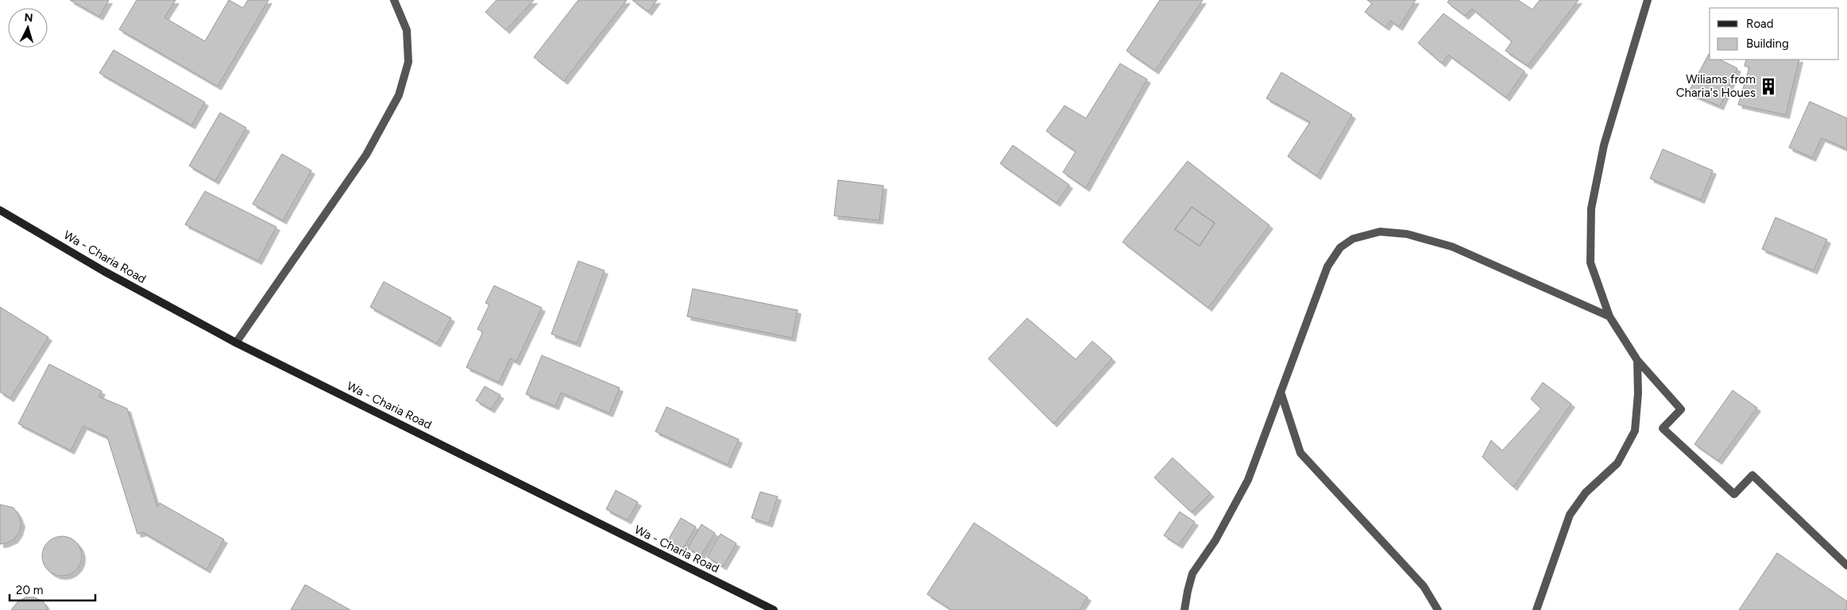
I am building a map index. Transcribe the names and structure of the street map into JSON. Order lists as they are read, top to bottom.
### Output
{
  "streets": {
    "street": ["Wa - Charia Road"]
  },
  "places": {
    "building": ["Wiliams from Charia's Houes"]
  },
  "legend": ["Road", "Building"],
  "scale_bar": "20 m",
  "north": "top"
}
